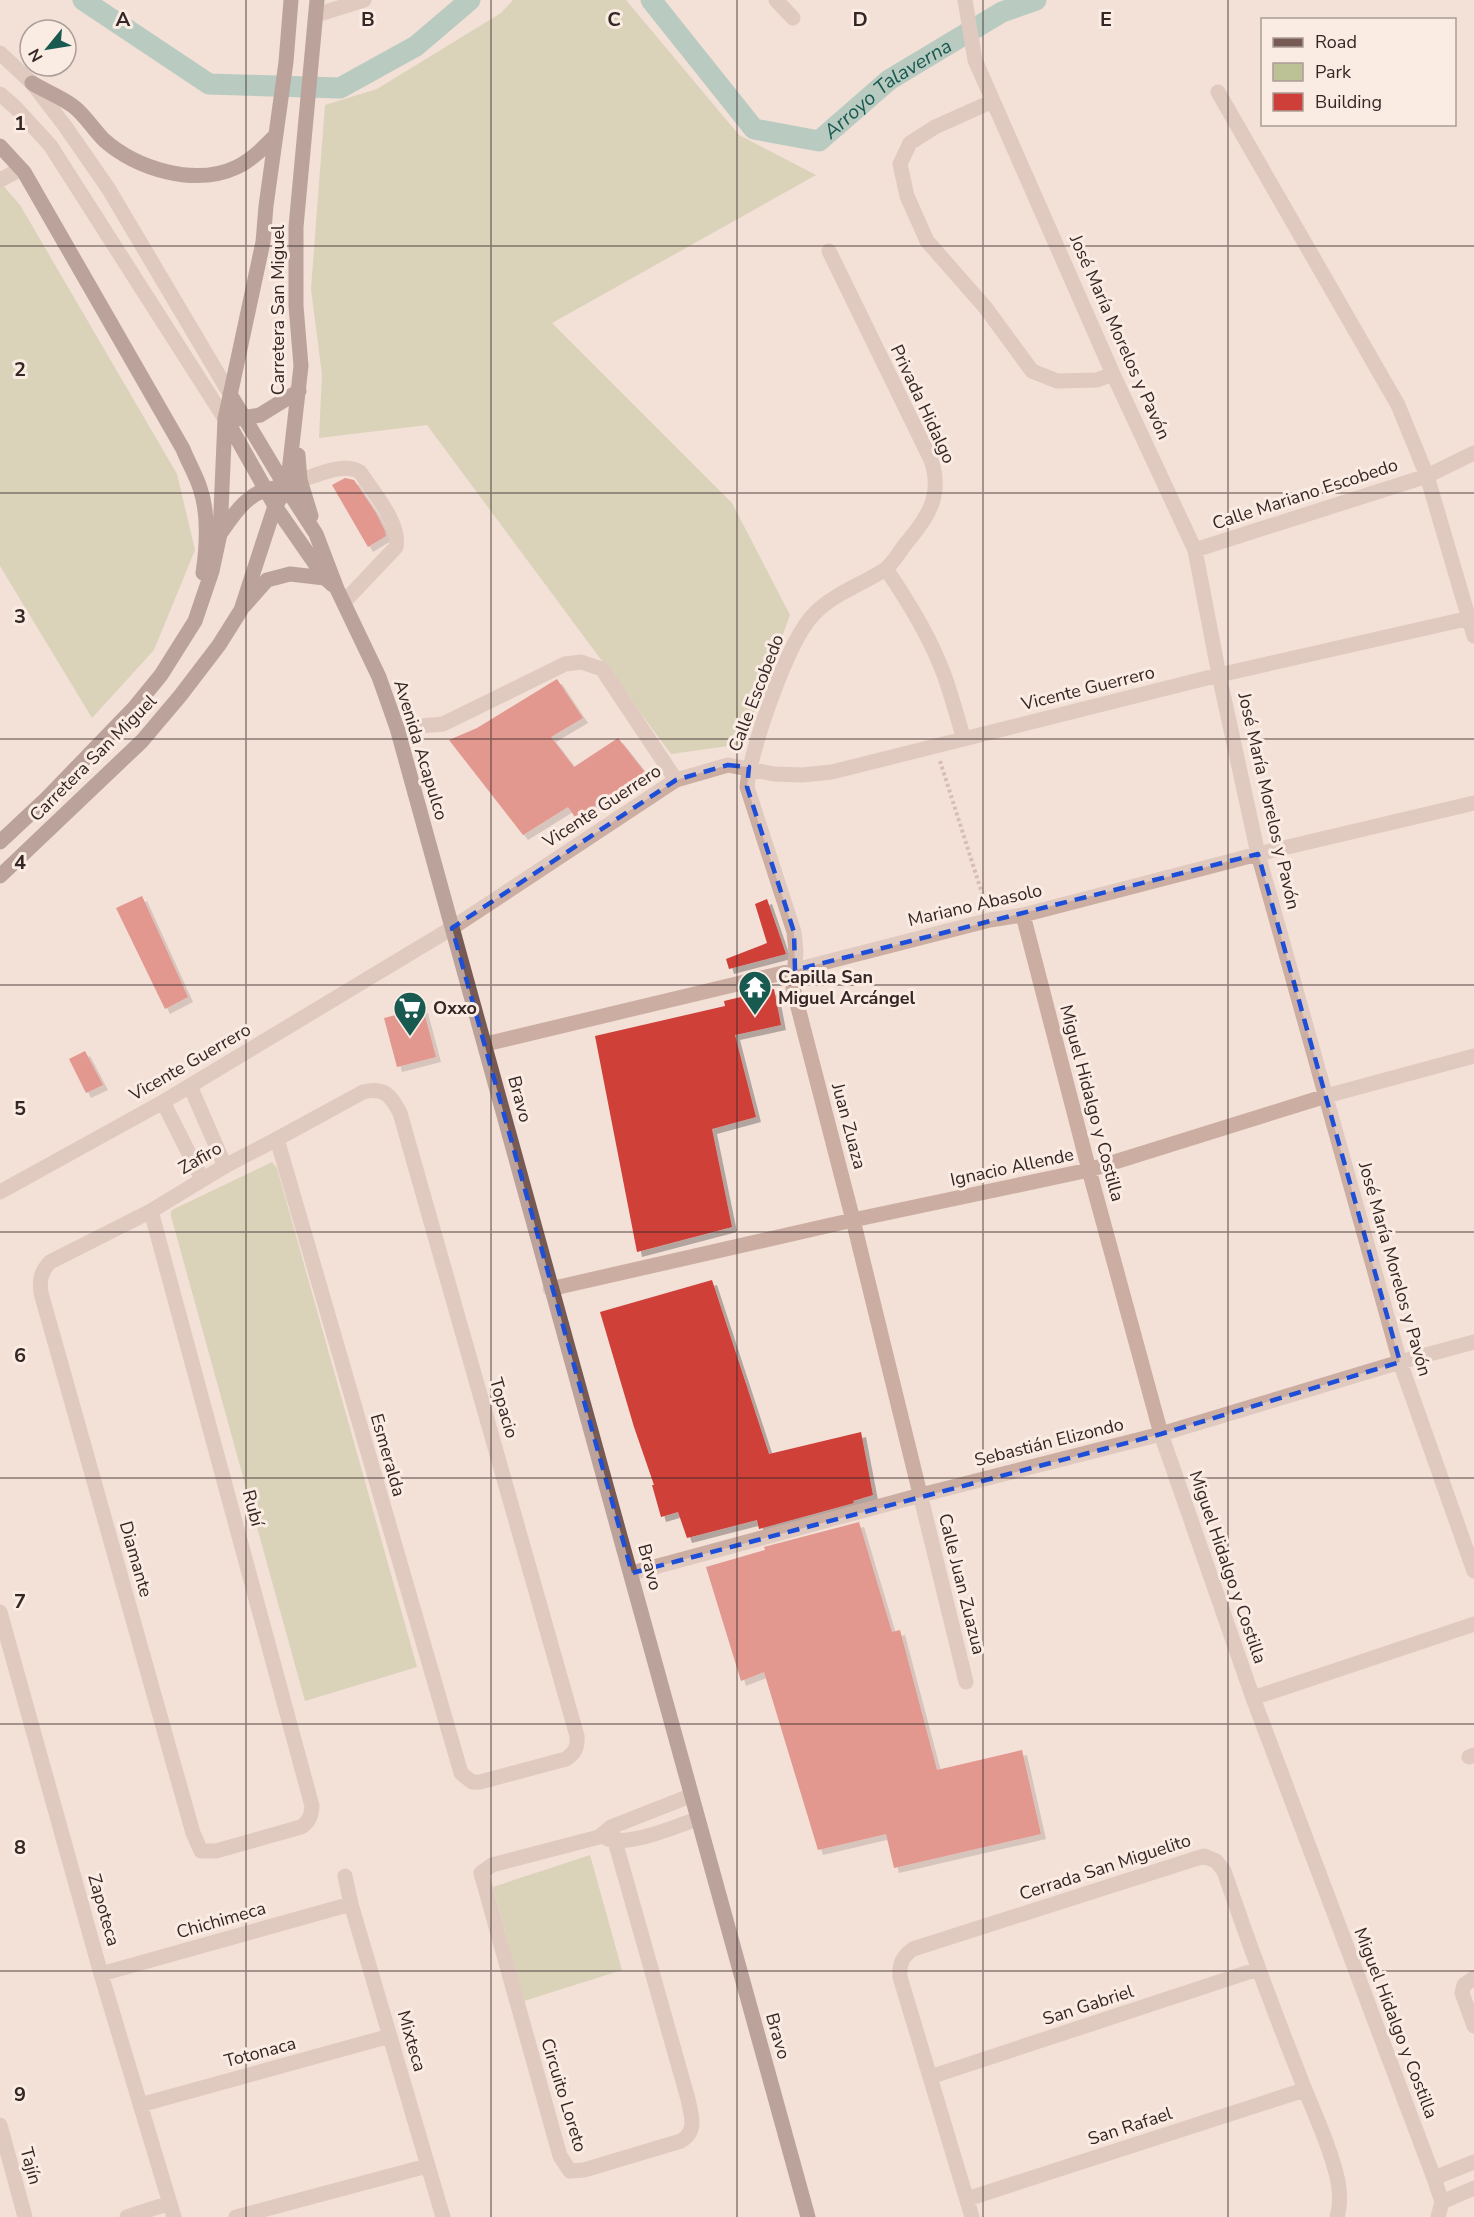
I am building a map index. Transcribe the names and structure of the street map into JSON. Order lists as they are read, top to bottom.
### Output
{
  "streets": {
    "main road": ["Carretera San Miguel", "Avenida Acapulco", "Bravo"],
    "street": [
      "José María Morelos y Pavón",
      "Privada Hidalgo",
      "Calle Mariano Escobedo",
      "Vicente Guerrero",
      "Calle Escobedo",
      "Mariano Abasolo",
      "Miguel Hidalgo y Costilla",
      "Juan Zuaza",
      "Zafiro",
      "Ignacio Allende",
      "Topacio",
      "Sebastián Elizondo",
      "Esmeralda",
      "Rubí",
      "Diamante",
      "Calle Juan Zuazua",
      "Cerrada San Miguelito",
      "Zapoteca",
      "Chichimeca",
      "San Gabriel",
      "Mixteca",
      "Totonaca",
      "Circuito Loreto",
      "San Rafael",
      "Tajín"
    ]
  },
  "crossings": [
    ["Carretera San Miguel", "Avenida Acapulco"],
    ["José María Morelos y Pavón", "Calle Mariano Escobedo"],
    ["José María Morelos y Pavón", "Vicente Guerrero"],
    ["José María Morelos y Pavón", "Mariano Abasolo"],
    ["José María Morelos y Pavón", "Ignacio Allende"],
    ["José María Morelos y Pavón", "Sebastián Elizondo"],
    ["Privada Hidalgo", "Calle Escobedo"],
    ["Vicente Guerrero", "Calle Escobedo"],
    ["Vicente Guerrero", "Avenida Acapulco"],
    ["Vicente Guerrero", "Bravo"],
    ["Vicente Guerrero", "Juan Zuaza"],
    ["Calle Escobedo", "Juan Zuaza"],
    ["Avenida Acapulco", "Bravo"],
    ["Mariano Abasolo", "Bravo"],
    ["Mariano Abasolo", "Miguel Hidalgo y Costilla"],
    ["Mariano Abasolo", "Juan Zuaza"],
    ["Bravo", "Ignacio Allende"],
    ["Bravo", "Sebastián Elizondo"],
    ["Miguel Hidalgo y Costilla", "Ignacio Allende"],
    ["Miguel Hidalgo y Costilla", "Sebastián Elizondo"],
    ["Juan Zuaza", "Ignacio Allende"],
    ["Juan Zuaza", "Sebastián Elizondo"],
    ["Juan Zuaza", "Calle Juan Zuazua"],
    ["Zafiro", "Topacio"],
    ["Zafiro", "Esmeralda"],
    ["Zafiro", "Rubí"],
    ["Zafiro", "Diamante"],
    ["Topacio", "Esmeralda"],
    ["Sebastián Elizondo", "Calle Juan Zuazua"],
    ["Rubí", "Diamante"],
    ["Cerrada San Miguelito", "San Gabriel"],
    ["Cerrada San Miguelito", "San Rafael"],
    ["Zapoteca", "Chichimeca"],
    ["Zapoteca", "Totonaca"],
    ["Chichimeca", "Mixteca"],
    ["Mixteca", "Totonaca"]
  ],
  "water": ["Arroyo Talaverna"],
  "places": {
    "temple": ["Capilla San Miguel Arcángel"],
    "supermarket": ["Oxxo"]
  },
  "legend": ["Road", "Park", "Building"],
  "north": "bottom left",
  "grid": {
    "columns": [
      "A",
      "B",
      "C",
      "D",
      "E"
    ],
    "rows": [
      "1",
      "2",
      "3",
      "4",
      "5",
      "6",
      "7",
      "8",
      "9"
    ]
  }
}
